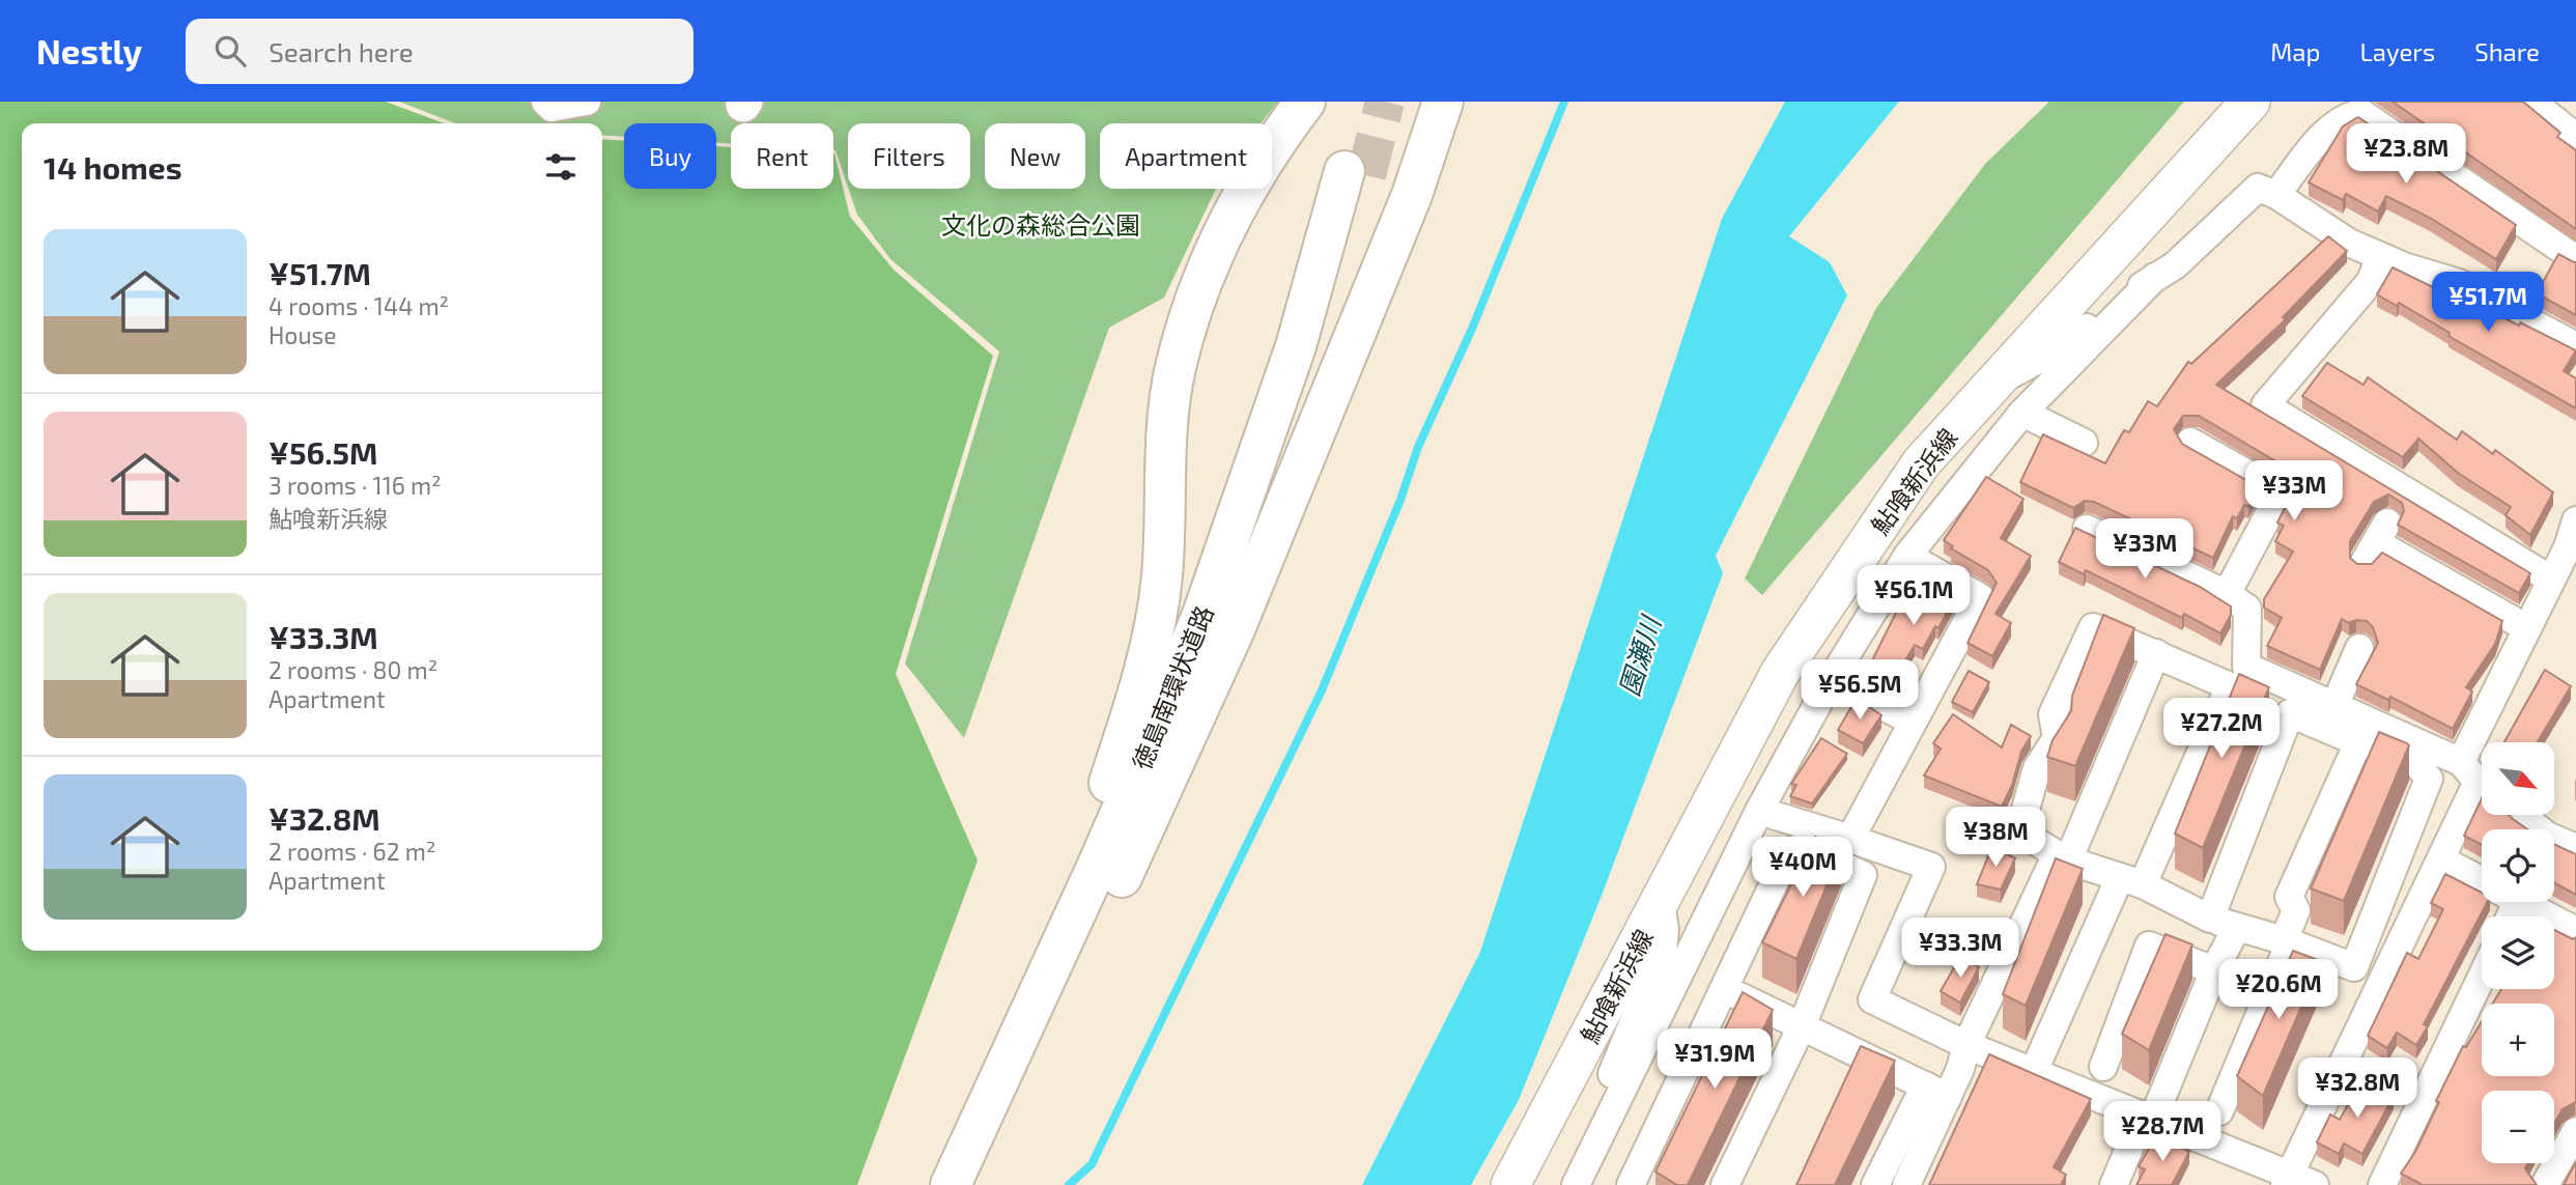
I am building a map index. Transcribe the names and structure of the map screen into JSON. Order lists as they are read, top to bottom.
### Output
{
  "streets": {
    "highway": ["徳島南環状道路"],
    "main road": ["鮎喰新浜線"]
  },
  "water": ["園瀬川"],
  "parks": ["文化の森総合公園"],
  "north": "bottom right",
  "page": {
    "header": "Nestly",
    "search": "Search here",
    "nav": ["Map", "Layers", "Share"],
    "price": [
      "¥23.8M",
      "¥51.7M",
      "¥33M",
      "¥33M",
      "¥56.1M",
      "¥56.5M",
      "¥27.2M",
      "¥38M",
      "¥40M",
      "¥33.3M",
      "¥20.6M",
      "¥31.9M",
      "¥32.8M",
      "¥28.7M"
    ],
    "chip": [
      "Buy",
      "Rent",
      "Filters",
      "New",
      "Apartment"
    ],
    "heading": "14 homes",
    "list": [
      {
        "name": "¥51.7M",
        "note": "4 rooms · 144 m² · House"
      },
      {
        "name": "¥56.5M",
        "note": "3 rooms · 116 m² · 鮎喰新浜線"
      },
      {
        "name": "¥33.3M",
        "note": "2 rooms · 80 m² · Apartment"
      },
      {
        "name": "¥32.8M",
        "note": "2 rooms · 62 m² · Apartment"
      }
    ],
    "map_buttons": ["+", "−"]
  }
}
